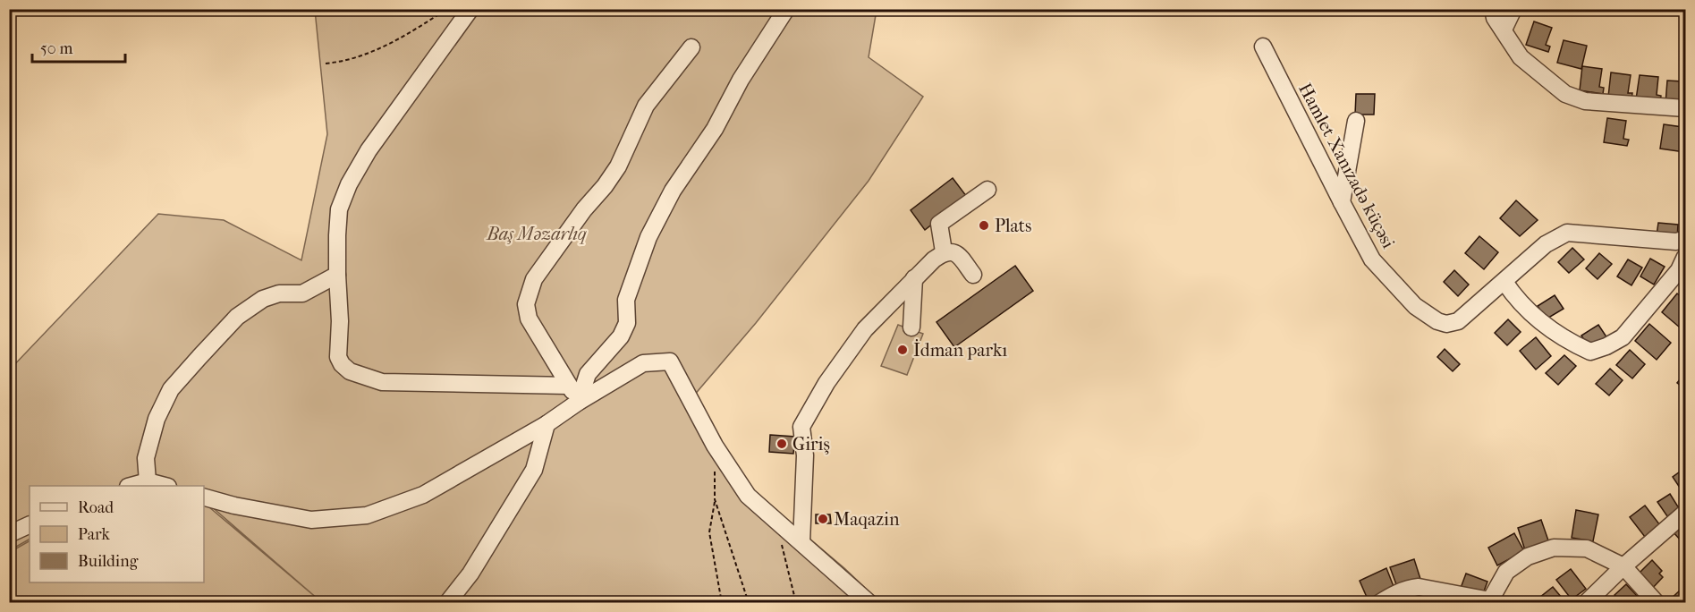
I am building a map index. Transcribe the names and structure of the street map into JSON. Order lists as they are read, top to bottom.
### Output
{
  "streets": {
    "street": ["Hamlet Xanızadə küçəsi"]
  },
  "parks": ["Baş Məzarlıq"],
  "places": [
    "Plats",
    "İdman parkı",
    "Giriş",
    "Maqazin"
  ],
  "legend": ["Road", "Park", "Building"],
  "scale_bar": "50 m"
}
